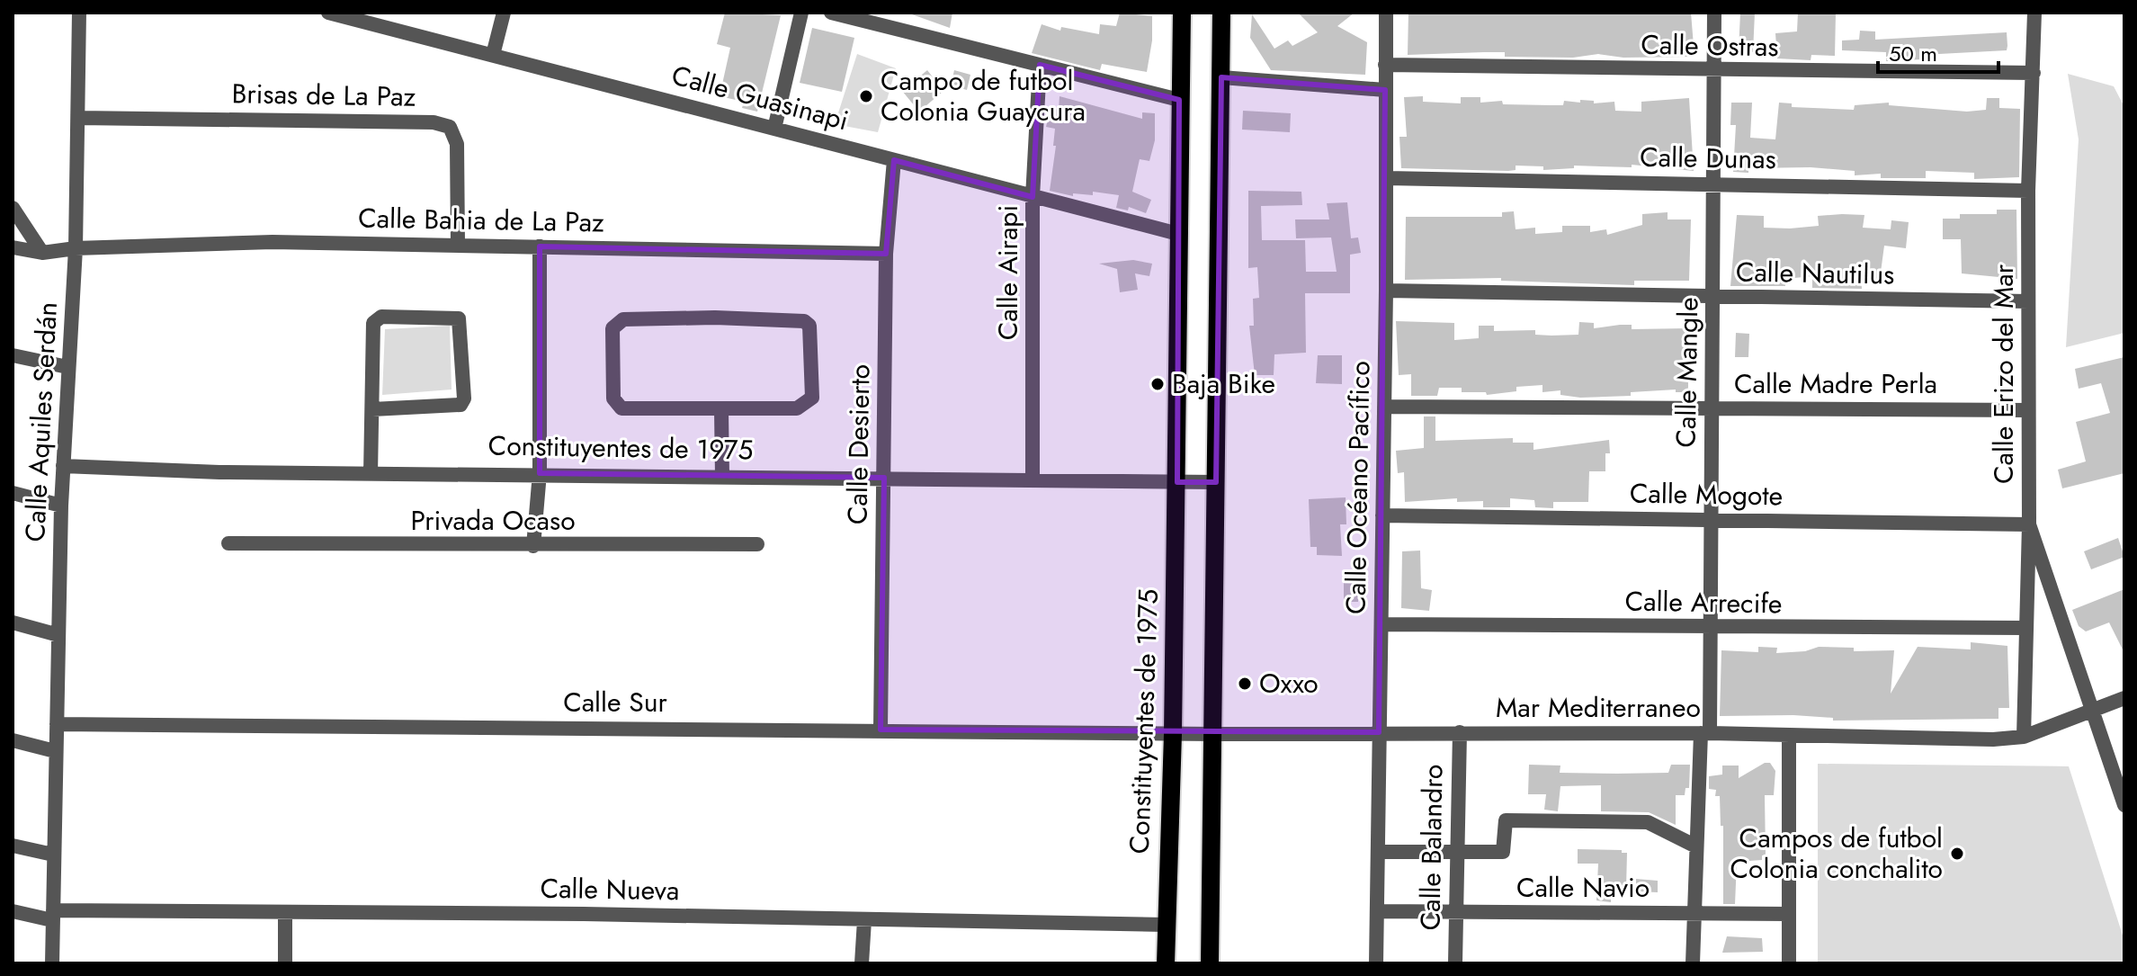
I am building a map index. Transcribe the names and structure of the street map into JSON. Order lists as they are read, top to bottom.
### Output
{
  "streets": {
    "main road": ["Constituyentes de 1975"],
    "street": [
      "Calle Ostras",
      "Brisas de La Paz",
      "Calle Guasinapi",
      "Calle Dunas",
      "Calle Bahia de La Paz",
      "Calle Airapi",
      "Calle Nautilus",
      "Calle Mangle",
      "Calle Erizo del Mar",
      "Calle Madre Perla",
      "Calle Aquiles Serdán",
      "Calle Desierto",
      "Calle Océano Pacífico",
      "Calle Mogote",
      "Privada Ocaso",
      "Calle Arrecife",
      "Calle Sur",
      "Mar Mediterraneo",
      "Calle Balandro",
      "Calle Navio",
      "Calle Nueva"
    ]
  },
  "crossings": [
    ["Calle Ostras", "Calle Mangle"],
    ["Calle Ostras", "Calle Erizo del Mar"],
    ["Calle Ostras", "Calle Océano Pacífico"],
    ["Brisas de La Paz", "Calle Bahia de La Paz"],
    ["Brisas de La Paz", "Calle Aquiles Serdán"],
    ["Calle Guasinapi", "Calle Airapi"],
    ["Calle Guasinapi", "Calle Desierto"],
    ["Calle Guasinapi", "Constituyentes de 1975"],
    ["Calle Dunas", "Calle Mangle"],
    ["Calle Dunas", "Calle Erizo del Mar"],
    ["Calle Dunas", "Calle Océano Pacífico"],
    ["Calle Bahia de La Paz", "Calle Aquiles Serdán"],
    ["Calle Bahia de La Paz", "Calle Desierto"],
    ["Calle Airapi", "Constituyentes de 1975"],
    ["Calle Nautilus", "Calle Mangle"],
    ["Calle Nautilus", "Calle Erizo del Mar"],
    ["Calle Nautilus", "Calle Océano Pacífico"],
    ["Calle Mangle", "Calle Madre Perla"],
    ["Calle Mangle", "Calle Mogote"],
    ["Calle Mangle", "Calle Arrecife"],
    ["Calle Mangle", "Mar Mediterraneo"],
    ["Calle Mangle", "Calle Navio"],
    ["Calle Erizo del Mar", "Calle Madre Perla"],
    ["Calle Erizo del Mar", "Calle Mogote"],
    ["Calle Erizo del Mar", "Calle Arrecife"],
    ["Calle Erizo del Mar", "Mar Mediterraneo"],
    ["Calle Madre Perla", "Calle Océano Pacífico"],
    ["Calle Aquiles Serdán", "Constituyentes de 1975"],
    ["Calle Aquiles Serdán", "Calle Sur"],
    ["Calle Aquiles Serdán", "Calle Nueva"],
    ["Calle Desierto", "Constituyentes de 1975"],
    ["Calle Desierto", "Calle Sur"],
    ["Constituyentes de 1975", "Calle Sur"],
    ["Constituyentes de 1975", "Mar Mediterraneo"],
    ["Constituyentes de 1975", "Calle Nueva"],
    ["Calle Océano Pacífico", "Calle Mogote"],
    ["Calle Océano Pacífico", "Calle Arrecife"],
    ["Calle Océano Pacífico", "Mar Mediterraneo"],
    ["Calle Océano Pacífico", "Calle Navio"],
    ["Calle Sur", "Mar Mediterraneo"],
    ["Mar Mediterraneo", "Calle Balandro"],
    ["Calle Balandro", "Calle Navio"]
  ],
  "places": [
    "Campo de futbol Colonia Guaycura",
    "Baja Bike",
    "Oxxo",
    "Campos de futbol Colonia conchalito"
  ],
  "scale_bar": "50 m"
}
